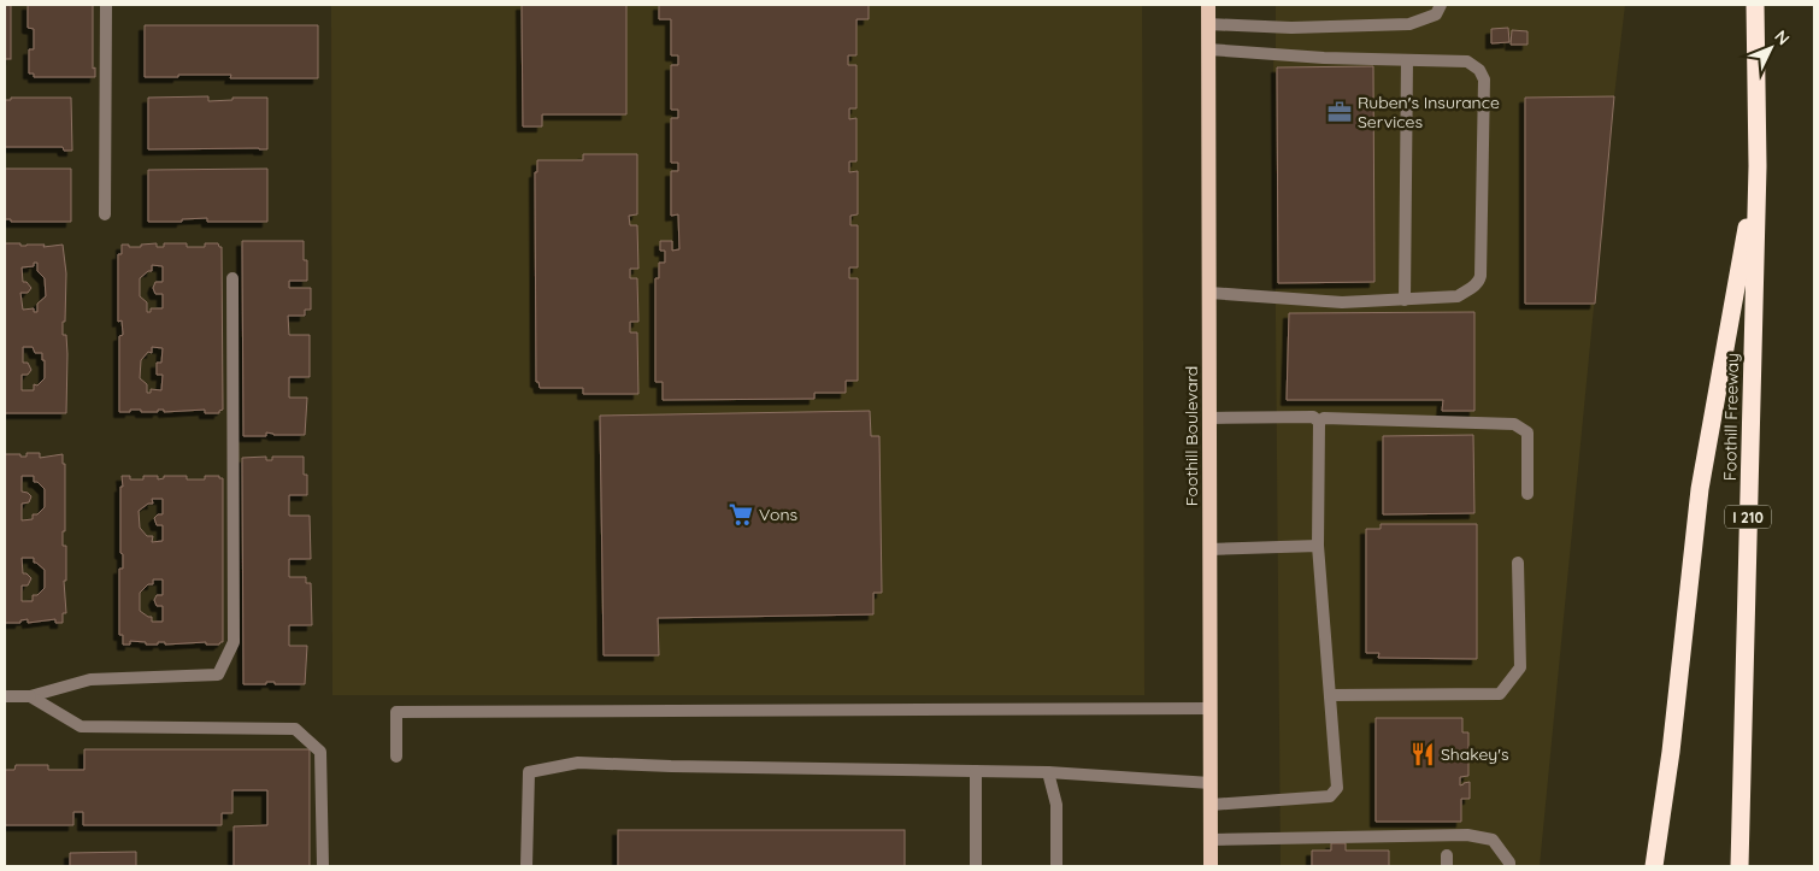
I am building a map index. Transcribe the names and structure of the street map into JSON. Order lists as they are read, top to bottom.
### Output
{
  "streets": {
    "highway": ["Foothill Freeway", "I 210"],
    "main road": ["Foothill Boulevard"]
  },
  "places": {
    "office": ["Ruben's Insurance Services"],
    "supermarket": ["Vons"],
    "restaurant": ["Shakey's"]
  },
  "north": "top right"
}
